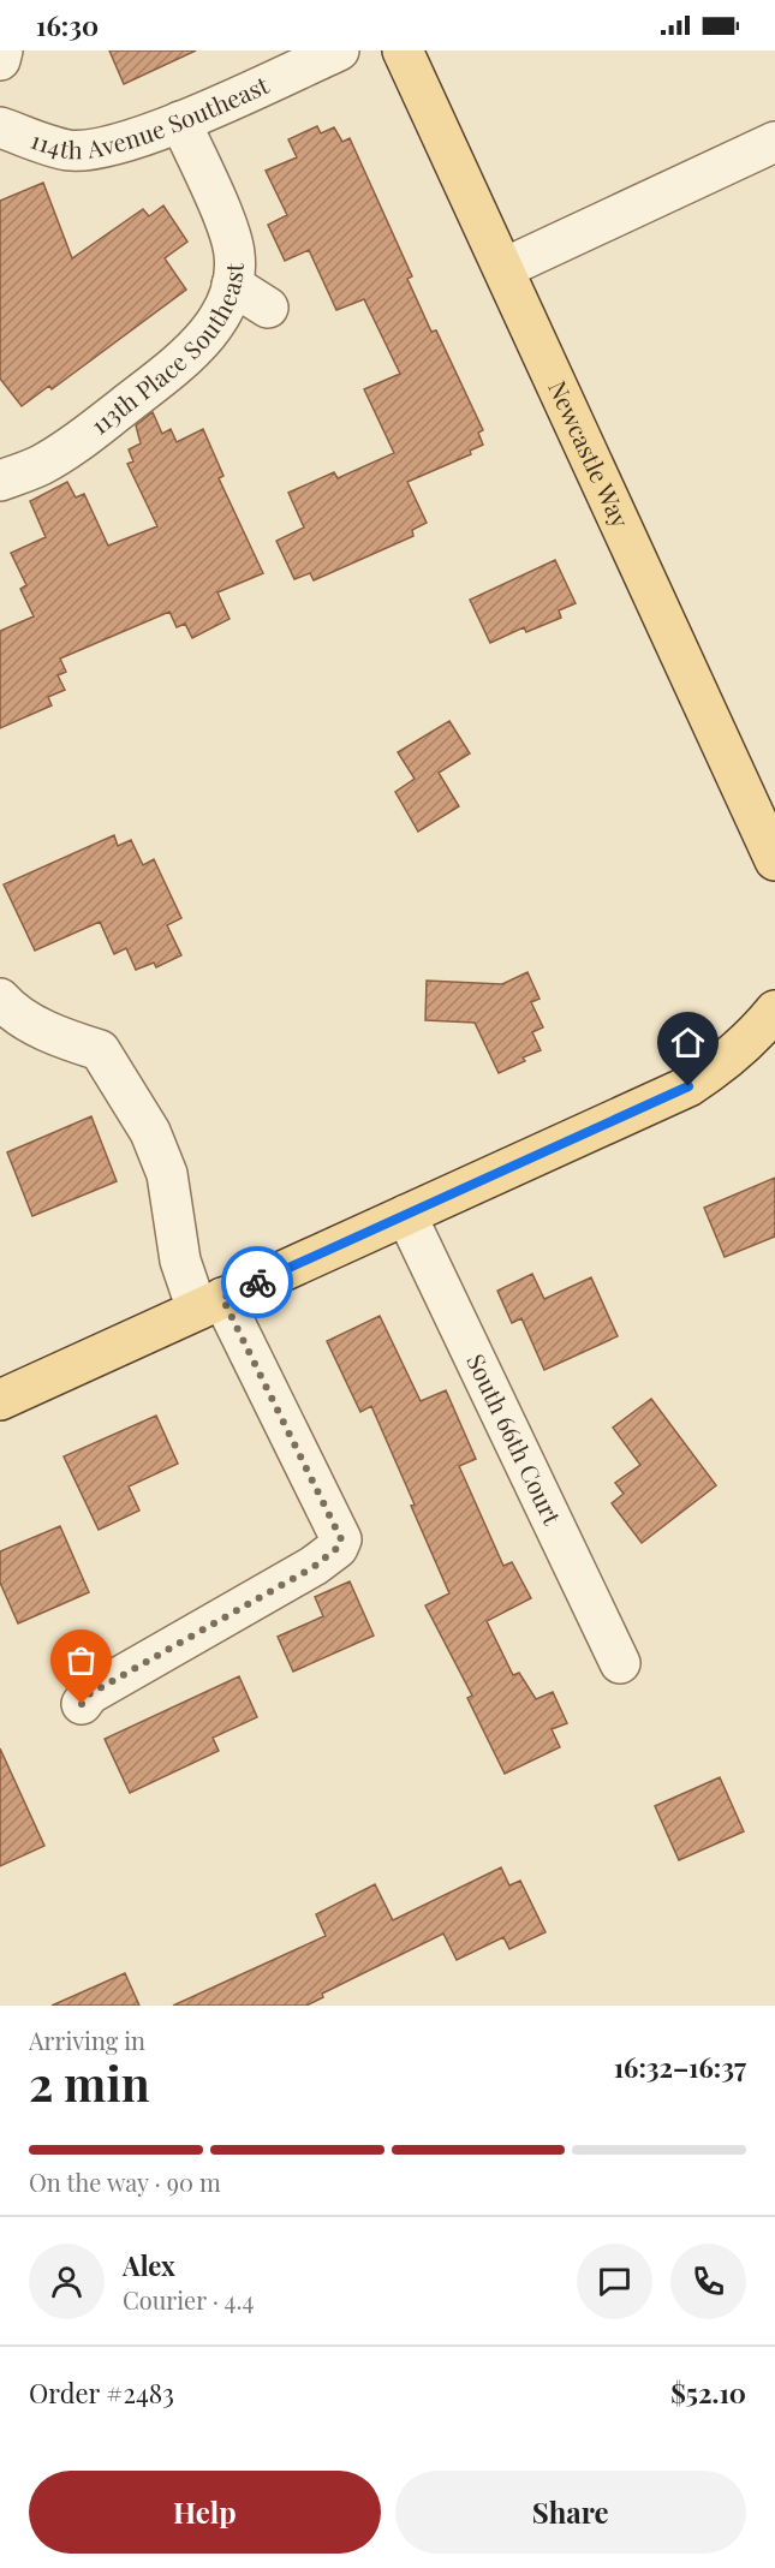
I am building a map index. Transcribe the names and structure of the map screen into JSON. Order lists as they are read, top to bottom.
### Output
{
  "streets": {
    "main road": ["Newcastle Way"],
    "street": ["114th Avenue Southeast", "113th Place Southeast", "South 66th Court"]
  },
  "crossings": [
    ["114th Avenue Southeast", "113th Place Southeast"]
  ],
  "page": {
    "status": "16:30",
    "heading": ["2 min", "Arriving in", "16:32–16:37"],
    "panel": [
      "Alex",
      "Courier · 4.4",
      "Order #2483",
      "$52.10"
    ],
    "bar": "On the way · 90 m",
    "buttons": ["Help", "Share"]
  }
}
